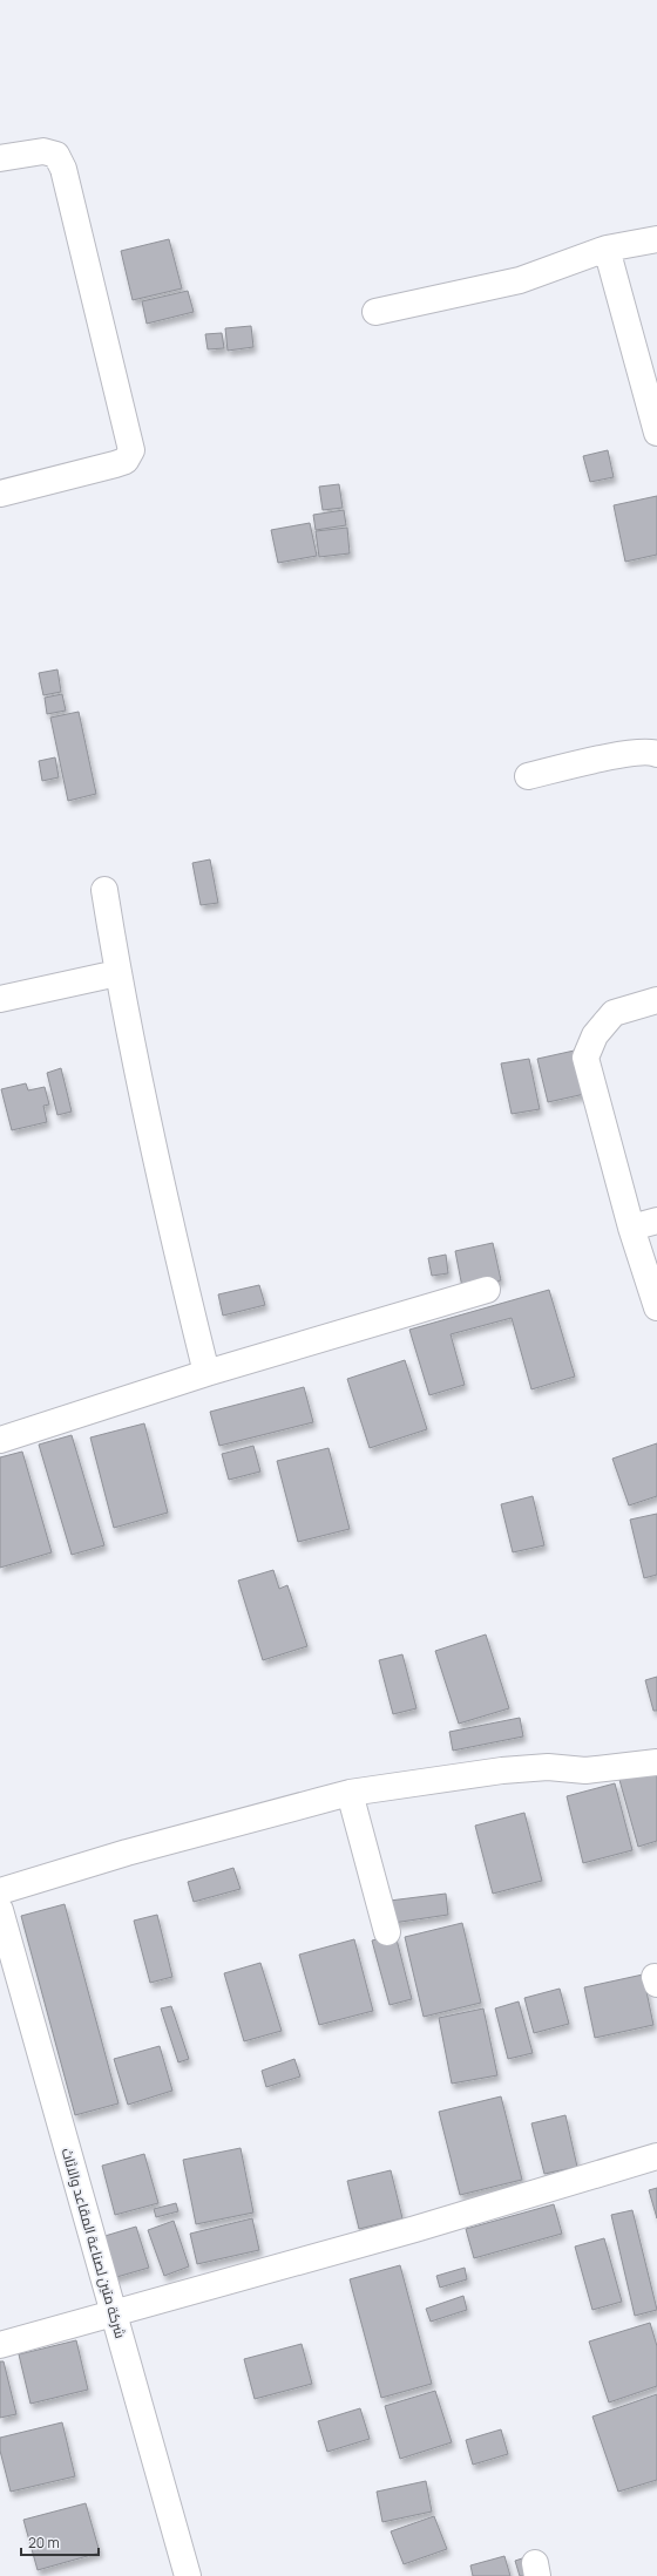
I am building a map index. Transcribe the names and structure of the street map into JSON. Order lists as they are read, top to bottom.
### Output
{
  "streets": {
    "street": ["شركة متين لصناعة المقاعد والاثاث"]
  },
  "scale_bar": "20 m"
}
